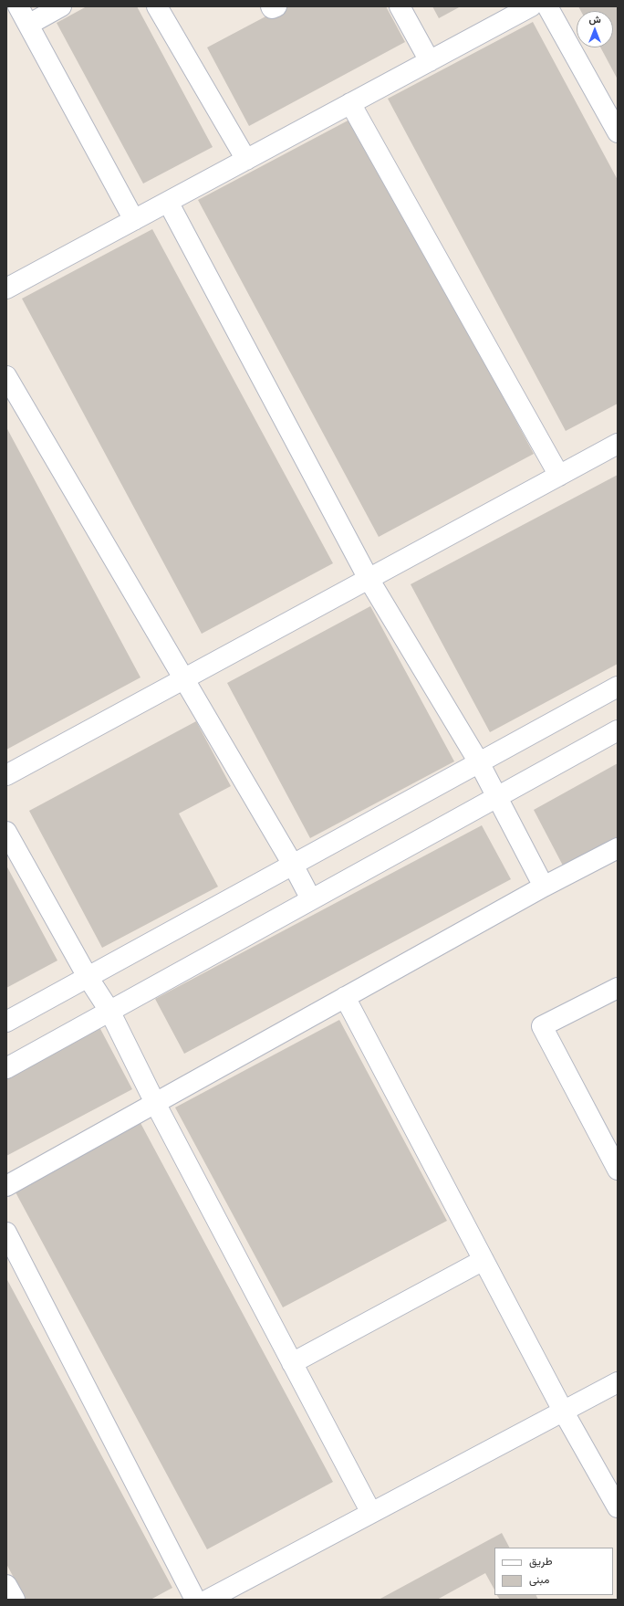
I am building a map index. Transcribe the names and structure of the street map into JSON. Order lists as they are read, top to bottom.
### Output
{
  "legend": ["طريق", "مبنى"],
  "north": "top"
}
